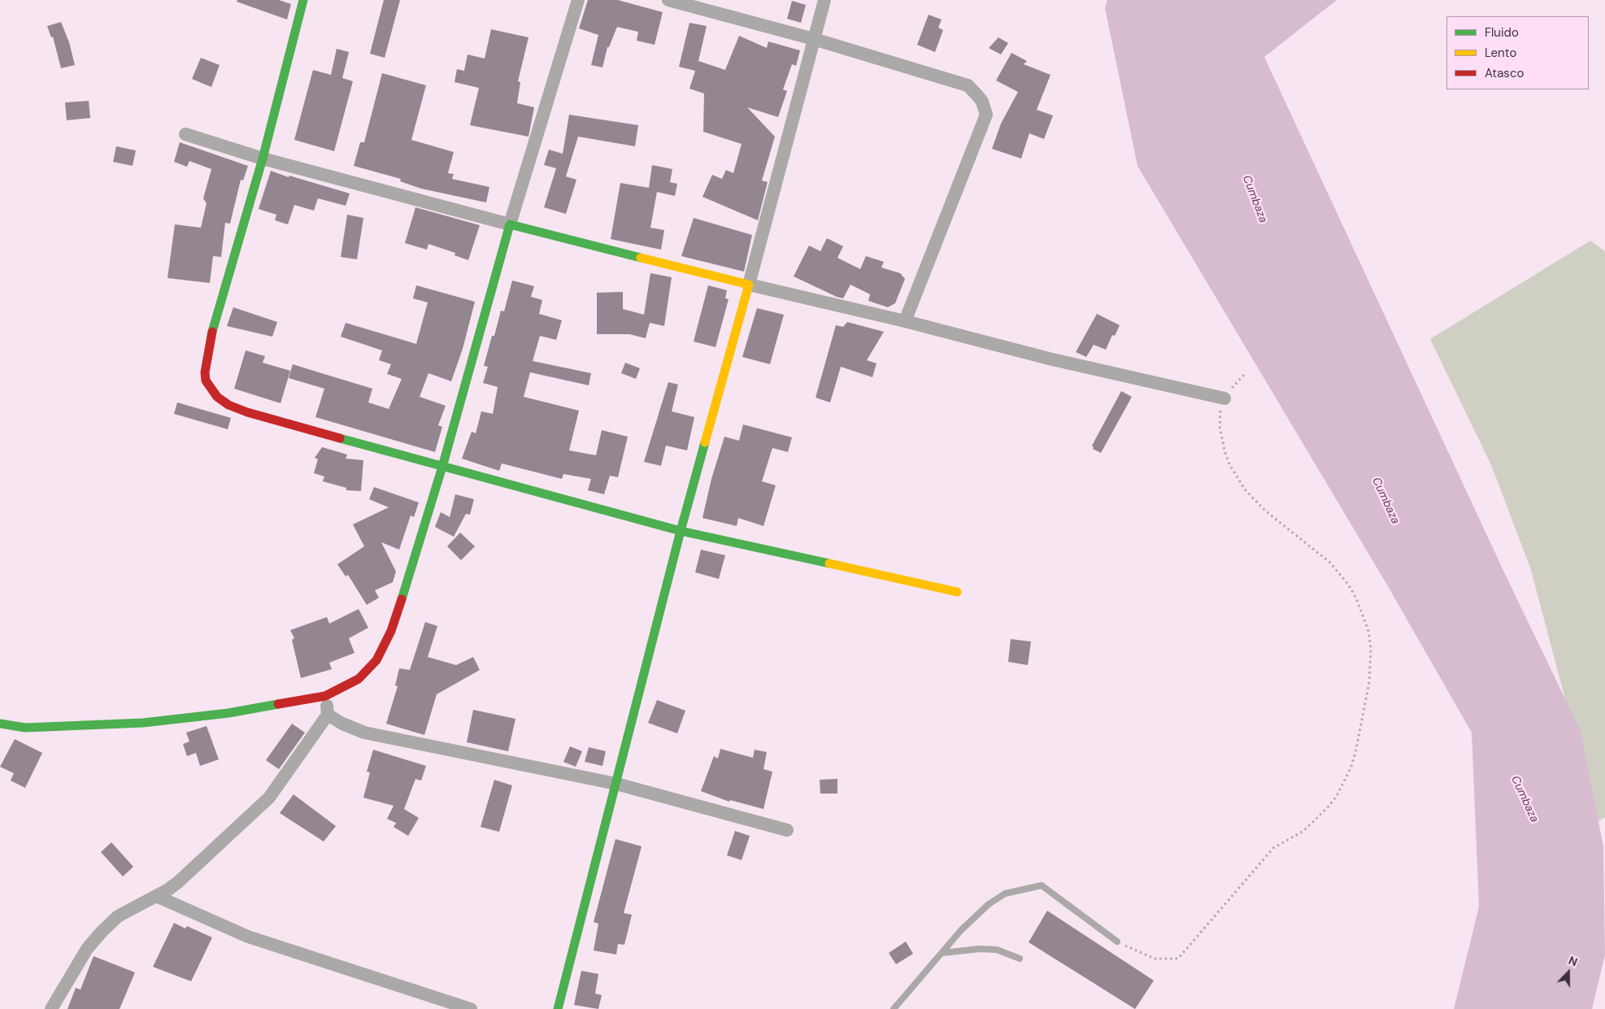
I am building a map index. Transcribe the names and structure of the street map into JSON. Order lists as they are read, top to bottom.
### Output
{
  "water": ["Cumbaza"],
  "legend": ["Fluido", "Lento", "Atasco"],
  "north": "top"
}
